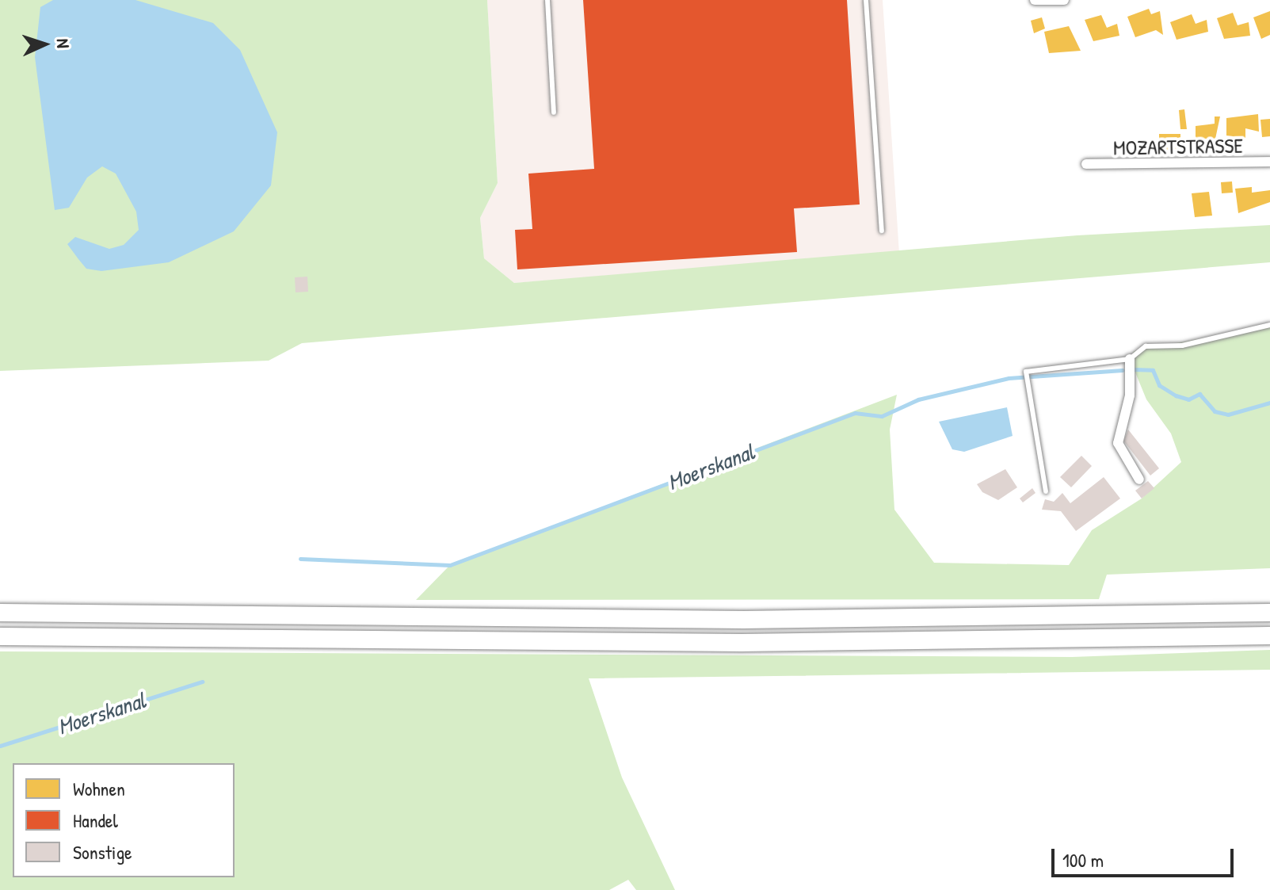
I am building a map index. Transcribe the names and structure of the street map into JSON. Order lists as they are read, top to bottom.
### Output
{
  "streets": {
    "street": ["MOZARTSTRASSE"]
  },
  "water": ["Moerskanal"],
  "legend": ["Wohnen", "Handel", "Sonstige"],
  "scale_bar": "100 m",
  "north": "right"
}
